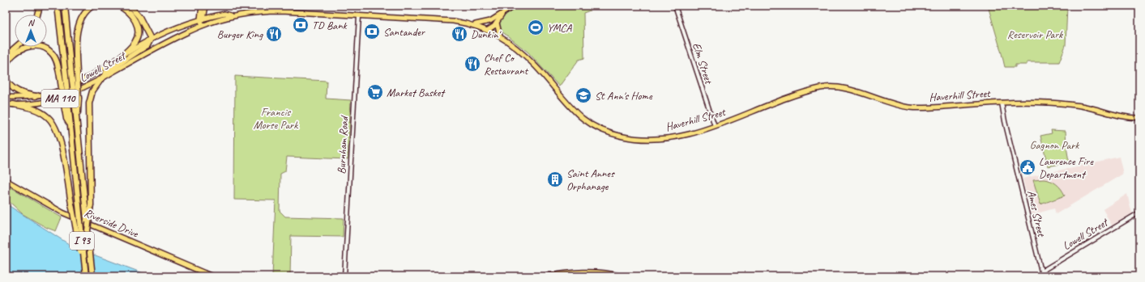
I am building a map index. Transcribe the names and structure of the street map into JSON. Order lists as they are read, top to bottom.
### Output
{
  "streets": {
    "highway": ["I 93"],
    "main road": [
      "Lowell Street",
      "Haverhill Street",
      "MA 110",
      "Riverside Drive"
    ],
    "street": ["Elm Street", "Burnham Road", "Ames Street"]
  },
  "crossings": [
    ["Elm Street", "Haverhill Street"],
    ["Lowell Street", "Haverhill Street"],
    ["Lowell Street", "Ames Street"],
    ["Haverhill Street", "Burnham Road"],
    ["Haverhill Street", "Ames Street"]
  ],
  "parks": ["Reservoir Park", "Francis Morse Park", "Gagnon Park"],
  "places": {
    "bank": ["TD Bank", "Santander"],
    "sports": ["YMCA"],
    "restaurant": ["Burger King", "Dunkin'", "Chef Co Restaurant"],
    "supermarket": ["Market Basket"],
    "school or university": ["St Ann's Home"],
    "public building": ["Lawrence Fire Department"],
    "building": ["Saint Annes Orphanage"]
  },
  "north": "top"
}
